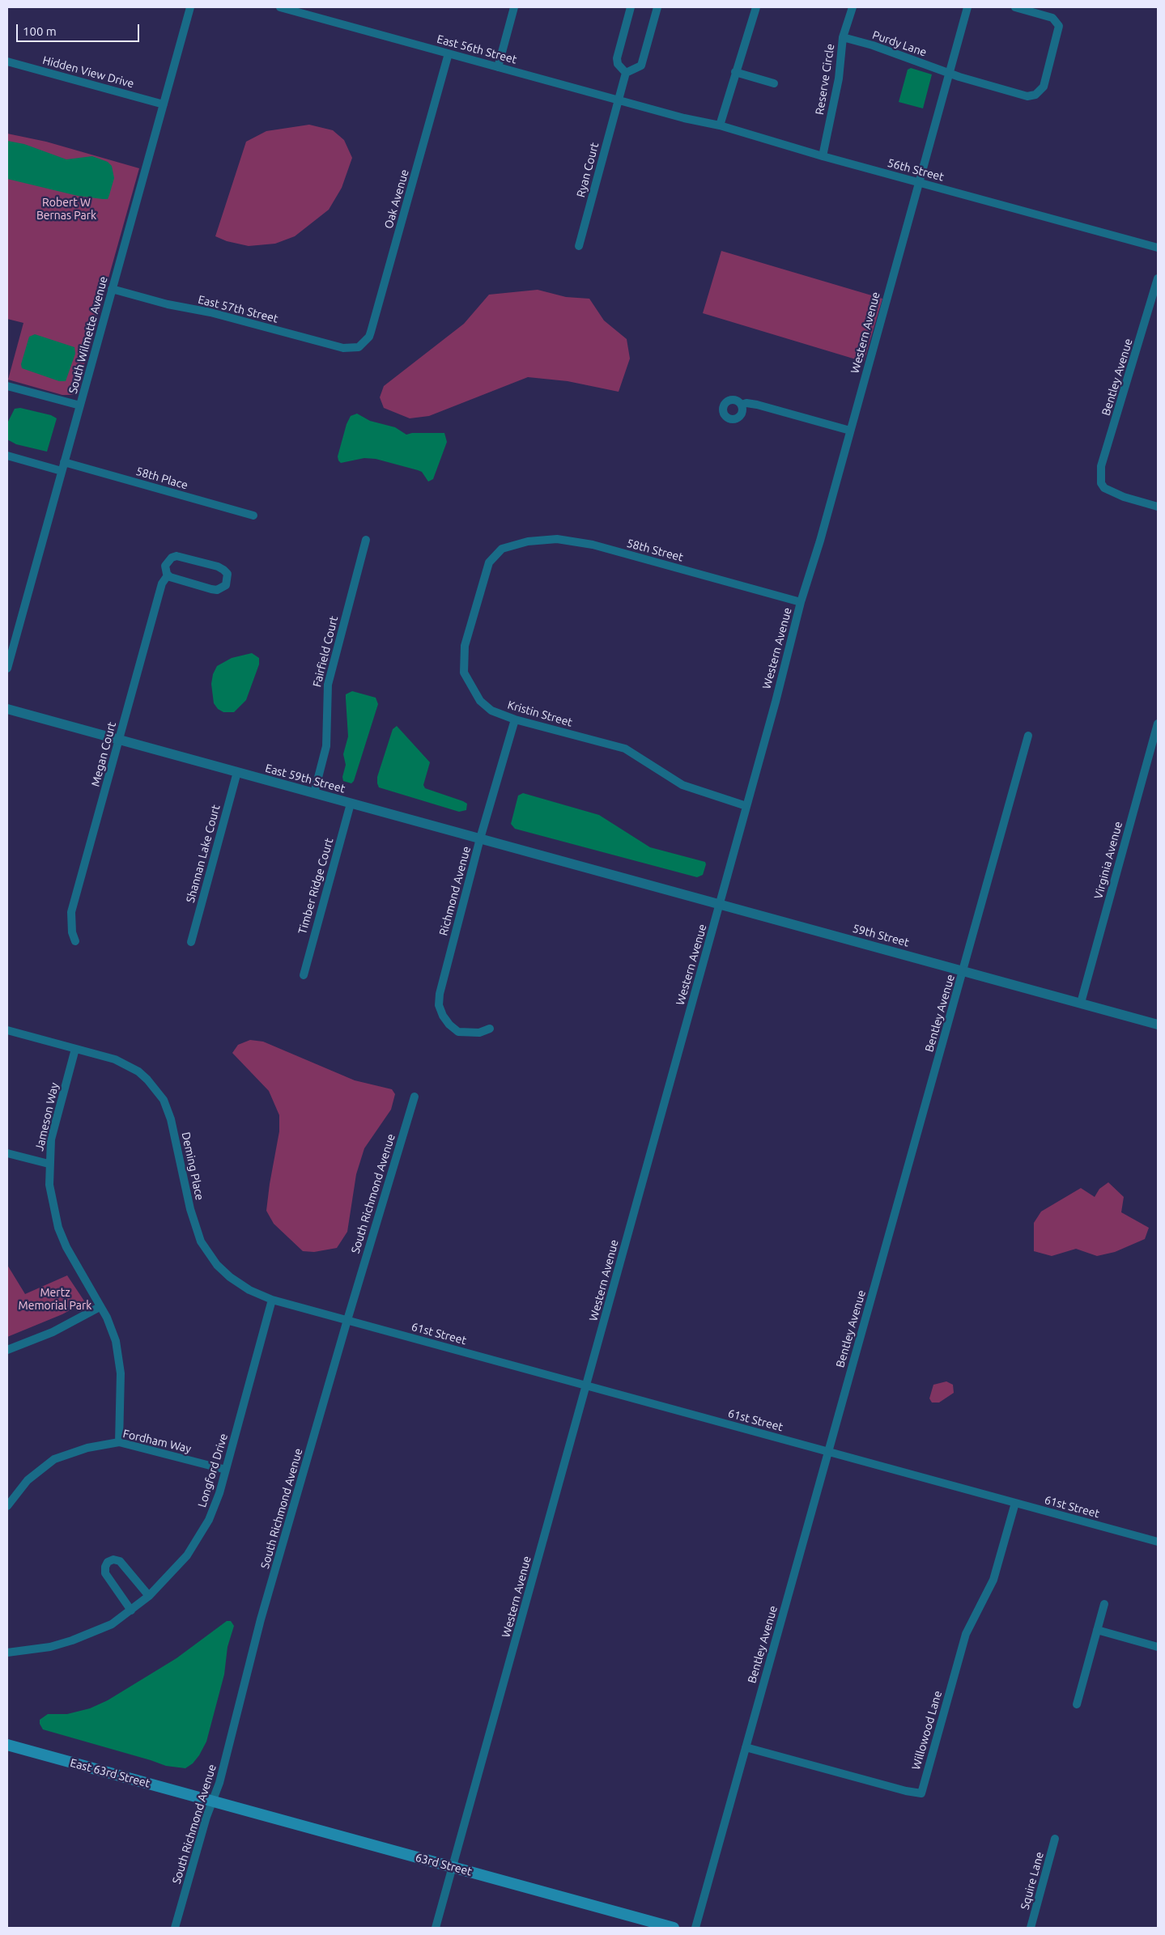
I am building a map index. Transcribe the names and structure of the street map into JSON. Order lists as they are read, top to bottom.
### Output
{
  "streets": {
    "main road": ["East 63rd Street", "63rd Street"],
    "street": [
      "Purdy Lane",
      "East 56th Street",
      "Hidden View Drive",
      "Reserve Circle",
      "Ryan Court",
      "56th Street",
      "Oak Avenue",
      "East 57th Street",
      "Western Avenue",
      "South Wilmette Avenue",
      "Bentley Avenue",
      "58th Place",
      "58th Street",
      "Fairfield Court",
      "Kristin Street",
      "Megan Court",
      "East 59th Street",
      "Shannan Lake Court",
      "Virginia Avenue",
      "Timber Ridge Court",
      "Richmond Avenue",
      "59th Street",
      "Jameson Way",
      "Deming Place",
      "South Richmond Avenue",
      "61st Street",
      "Fordham Way",
      "Longford Drive",
      "Willowood Lane",
      "Squire Lane"
    ]
  },
  "crossings": [
    ["Purdy Lane", "Reserve Circle"],
    ["Purdy Lane", "Western Avenue"],
    ["East 56th Street", "Ryan Court"],
    ["East 56th Street", "56th Street"],
    ["East 56th Street", "Oak Avenue"],
    ["Hidden View Drive", "South Wilmette Avenue"],
    ["Reserve Circle", "56th Street"],
    ["56th Street", "Western Avenue"],
    ["Oak Avenue", "East 57th Street"],
    ["East 57th Street", "South Wilmette Avenue"],
    ["Western Avenue", "58th Street"],
    ["Western Avenue", "Kristin Street"],
    ["Western Avenue", "59th Street"],
    ["Western Avenue", "61st Street"],
    ["Western Avenue", "63rd Street"],
    ["South Wilmette Avenue", "58th Place"],
    ["Bentley Avenue", "59th Street"],
    ["Bentley Avenue", "61st Street"],
    ["Bentley Avenue", "Willowood Lane"],
    ["58th Street", "Kristin Street"],
    ["Fairfield Court", "East 59th Street"],
    ["Kristin Street", "Richmond Avenue"],
    ["Megan Court", "East 59th Street"],
    ["East 59th Street", "Shannan Lake Court"],
    ["East 59th Street", "Timber Ridge Court"],
    ["East 59th Street", "Richmond Avenue"],
    ["East 59th Street", "59th Street"],
    ["Virginia Avenue", "59th Street"],
    ["Jameson Way", "Deming Place"],
    ["Jameson Way", "Fordham Way"],
    ["Deming Place", "South Richmond Avenue"],
    ["Deming Place", "61st Street"],
    ["Deming Place", "Longford Drive"],
    ["South Richmond Avenue", "61st Street"],
    ["South Richmond Avenue", "East 63rd Street"],
    ["South Richmond Avenue", "63rd Street"],
    ["61st Street", "Willowood Lane"],
    ["Fordham Way", "Longford Drive"],
    ["East 63rd Street", "63rd Street"]
  ],
  "parks": ["Robert W Bernas Park", "Mertz Memorial Park"],
  "scale_bar": "100 m"
}
